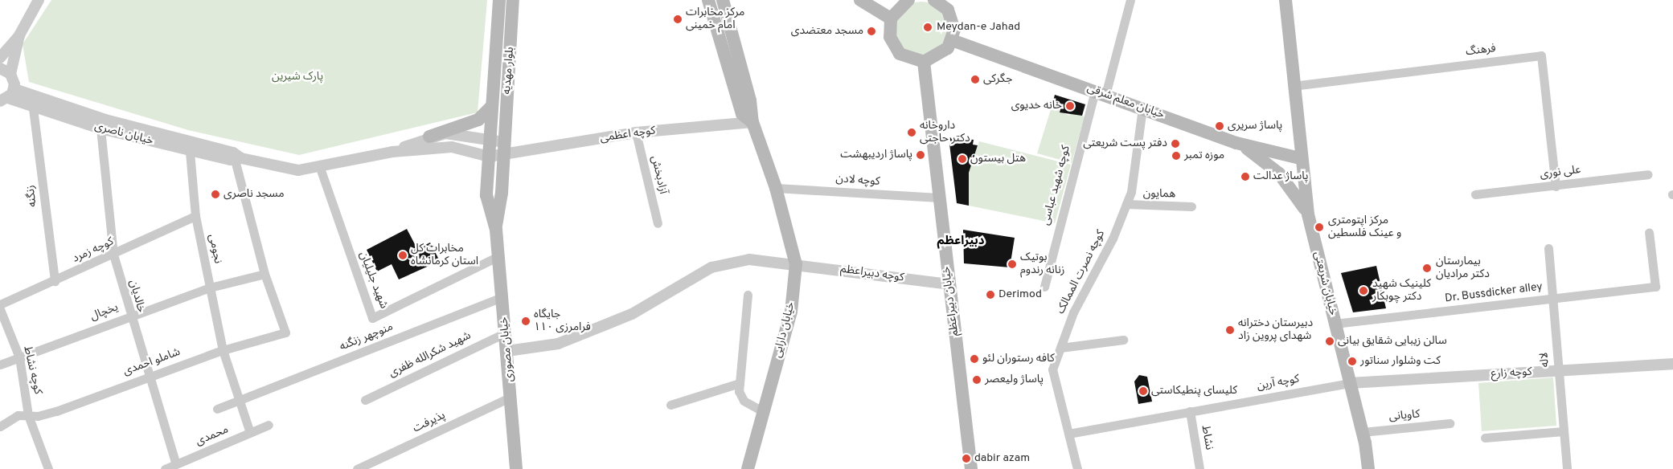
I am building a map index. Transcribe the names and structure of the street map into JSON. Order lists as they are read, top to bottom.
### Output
{
  "streets": {
    "main road": [
      "بلوار مهدیه",
      "خیابان معلم شرقی",
      "خیابان شریعتی",
      "خیابان دبیراعظم",
      "خیابان دارایی",
      "خیابان مصوری"
    ],
    "street": [
      "فرهنگ",
      "خیابان ناصری",
      "کوچه اعظمی",
      "علی نوری",
      "آزادبخش",
      "کوچه لادن",
      "کوچه شهید عباسی",
      "همایون",
      "زنگنه",
      "نجومی",
      "کوچه زمرد",
      "کوچه نصرت الممالک",
      "کوچه دبیراعظم",
      "شهید جلیلیان",
      "Dr. Bussdicker alley",
      "خالدیان",
      "یخچال",
      "منوچهر زنگنه",
      "شهید شکرالله ظفری",
      "لاله",
      "شاملو احمدی",
      "کوچه نشاط",
      "کوچه زارع",
      "کوچه آرین",
      "کاویانی",
      "پذیرفت",
      "محمدی",
      "نشاط"
    ]
  },
  "crossings": [
    ["فرهنگ", "علی نوری"],
    ["فرهنگ", "خیابان شریعتی"],
    ["بلوار مهدیه", "خیابان ناصری"],
    ["بلوار مهدیه", "کوچه اعظمی"],
    ["بلوار مهدیه", "خیابان مصوری"],
    ["خیابان معلم شرقی", "کوچه شهید عباسی"],
    ["خیابان معلم شرقی", "کوچه نصرت الممالک"],
    ["خیابان معلم شرقی", "خیابان شریعتی"],
    ["خیابان ناصری", "کوچه اعظمی"],
    ["خیابان ناصری", "زنگنه"],
    ["خیابان ناصری", "نجومی"],
    ["خیابان ناصری", "شهید جلیلیان"],
    ["خیابان ناصری", "خالدیان"],
    ["خیابان ناصری", "خیابان مصوری"],
    ["کوچه اعظمی", "آزادبخش"],
    ["کوچه اعظمی", "خیابان دارایی"],
    ["کوچه اعظمی", "خیابان مصوری"],
    ["کوچه لادن", "خیابان دبیراعظم"],
    ["کوچه لادن", "خیابان دارایی"],
    ["همایون", "کوچه نصرت الممالک"],
    ["زنگنه", "کوچه زمرد"],
    ["نجومی", "کوچه زمرد"],
    ["نجومی", "یخچال"],
    ["نجومی", "منوچهر زنگنه"],
    ["نجومی", "شاملو احمدی"],
    ["نجومی", "محمدی"],
    ["کوچه زمرد", "خالدیان"],
    ["کوچه نصرت الممالک", "کوچه آرین"],
    ["کوچه دبیراعظم", "خیابان دبیراعظم"],
    ["کوچه دبیراعظم", "خیابان دارایی"],
    ["کوچه دبیراعظم", "خیابان مصوری"],
    ["شهید جلیلیان", "خیابان مصوری"],
    ["خیابان شریعتی", "Dr. Bussdicker alley"],
    ["خیابان شریعتی", "کوچه زارع"],
    ["خیابان شریعتی", "کوچه آرین"],
    ["خیابان شریعتی", "کاویانی"],
    ["Dr. Bussdicker alley", "لاله"],
    ["خالدیان", "یخچال"],
    ["خالدیان", "شاملو احمدی"],
    ["خالدیان", "محمدی"],
    ["یخچال", "شاملو احمدی"],
    ["یخچال", "کوچه نشاط"],
    ["منوچهر زنگنه", "خیابان مصوری"],
    ["خیابان مصوری", "شهید شکرالله ظفری"],
    ["خیابان مصوری", "پذیرفت"],
    ["لاله", "کوچه زارع"],
    ["شاملو احمدی", "کوچه نشاط"],
    ["کوچه زارع", "کوچه آرین"],
    ["کوچه آرین", "نشاط"]
  ],
  "districts": ["دبیراعظم"],
  "parks": ["پارک شیرین"],
  "places": [
    "مرکز مخابرات امام خمینی",
    "Meydan-e Jahad",
    "مسجد معتضدی",
    "جگرکی",
    "خانه خدیوی",
    "پاساژ سریری",
    "داروخانه دکتر حاجتی",
    "دفتر پست شریعتی",
    "پاساژ اردیبهشت",
    "موزه تمبر",
    "هتل بیستون",
    "پاساژ عدالت",
    "مسجد ناصری",
    "مرکز اپتومتری و عینک فلسطین",
    "مخابرات کل استان کرمانشاه",
    "بوتیک زنانه رندوم",
    "بیمارستان دکتر مرادیان",
    "کلینیک شهید دکتر چوبکار",
    "Derimod",
    "جایگاه فرامرزی ۱۱۰",
    "دبیرستان دخترانه شهدای پروین زاد",
    "سالن زیبایی شقایق بیانی",
    "کافه رستوران لئو",
    "کت وشلوار سناتور",
    "پاساژ ولیعصر",
    "کلیسای پنطیکاستی",
    "dabir azam"
  ]
}
